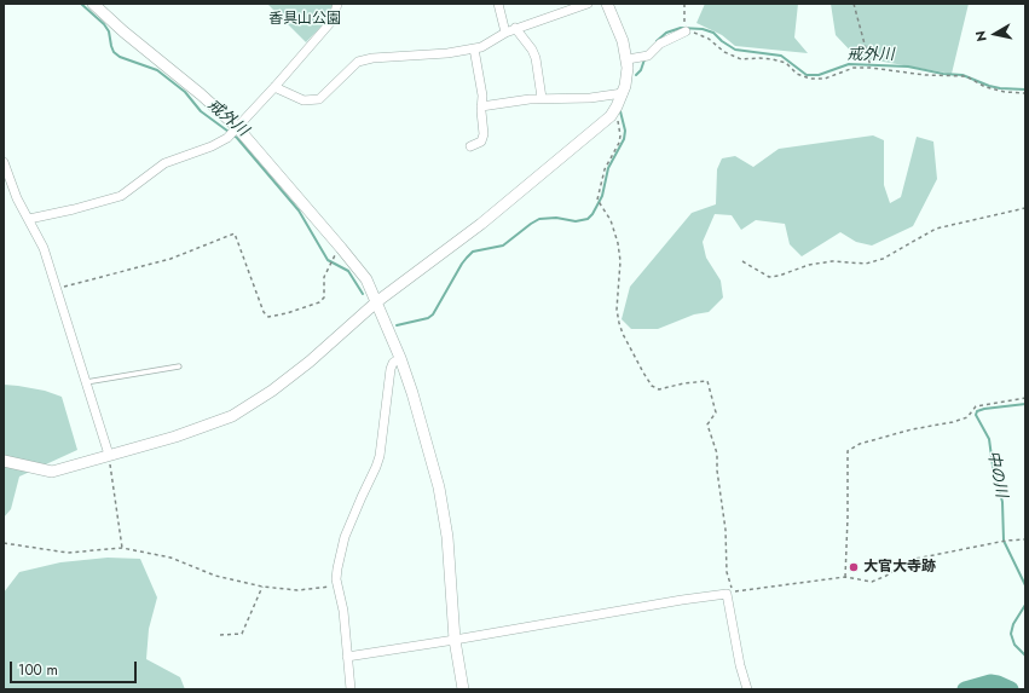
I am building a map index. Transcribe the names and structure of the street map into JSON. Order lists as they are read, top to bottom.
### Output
{
  "water": ["戒外川", "中の川"],
  "parks": ["香具山公園"],
  "places": ["大官大寺跡"],
  "scale_bar": "100 m",
  "north": "left"
}
